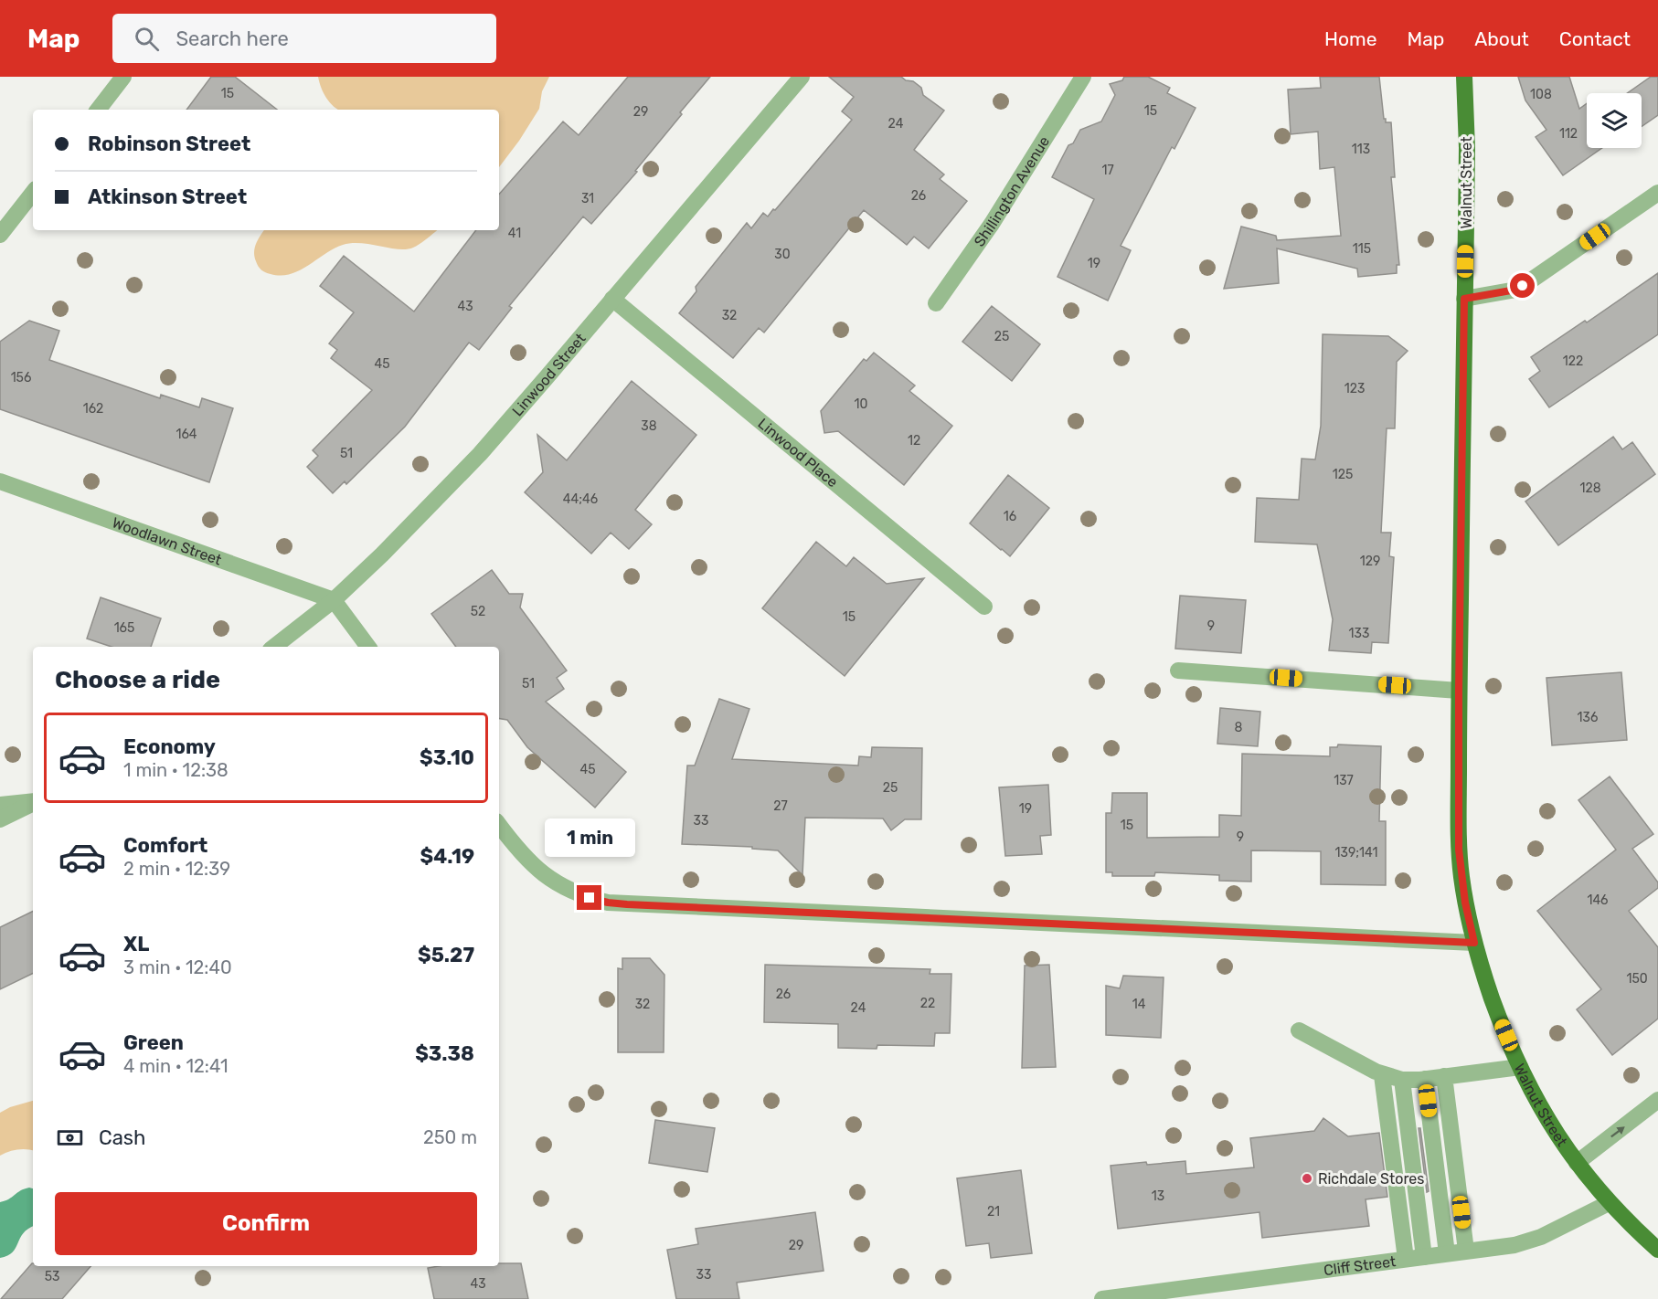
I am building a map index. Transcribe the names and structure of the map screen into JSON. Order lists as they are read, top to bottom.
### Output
{
  "streets": {
    "main road": ["Walnut Street"],
    "street": [
      "Shillington Avenue",
      "Linwood Street",
      "Linwood Place",
      "Woodlawn Street",
      "Cliff Street"
    ]
  },
  "crossings": [
    ["Walnut Street", "Cliff Street"],
    ["Linwood Street", "Linwood Place"],
    ["Linwood Street", "Woodlawn Street"]
  ],
  "places": ["Richdale Stores"],
  "house_numbers": [
    "15",
    "108",
    "15",
    "29",
    "24",
    "112",
    "113",
    "17",
    "26",
    "31",
    "41",
    "115",
    "30",
    "19",
    "43",
    "32",
    "25",
    "122",
    "45",
    "156",
    "123",
    "10",
    "162",
    "38",
    "164",
    "12",
    "51",
    "125",
    "128",
    "44;46",
    "16",
    "129",
    "52",
    "15",
    "9",
    "165",
    "133",
    "51",
    "136",
    "8",
    "45",
    "137",
    "25",
    "27",
    "19",
    "33",
    "15",
    "9",
    "139;141",
    "146",
    "150",
    "26",
    "22",
    "32",
    "14",
    "24",
    "13",
    "21",
    "29",
    "33",
    "53",
    "43"
  ],
  "page": {
    "header": "Map",
    "search": "Search here",
    "nav": [
      "Home",
      "Map",
      "About",
      "Contact"
    ],
    "banner": ["Robinson Street", "Atkinson Street"],
    "heading": "Choose a ride",
    "list": [
      {
        "name": "Economy",
        "note": "1 min · 12:38",
        "value": "$3.10"
      },
      {
        "name": "Comfort",
        "note": "2 min · 12:39",
        "value": "$4.19"
      },
      {
        "name": "XL",
        "note": "3 min · 12:40",
        "value": "$5.27"
      },
      {
        "name": "Green",
        "note": "4 min · 12:41",
        "value": "$3.38"
      }
    ],
    "bubble": "1 min",
    "pay": ["Cash", "250 m"],
    "buttons": "Confirm"
  }
}
